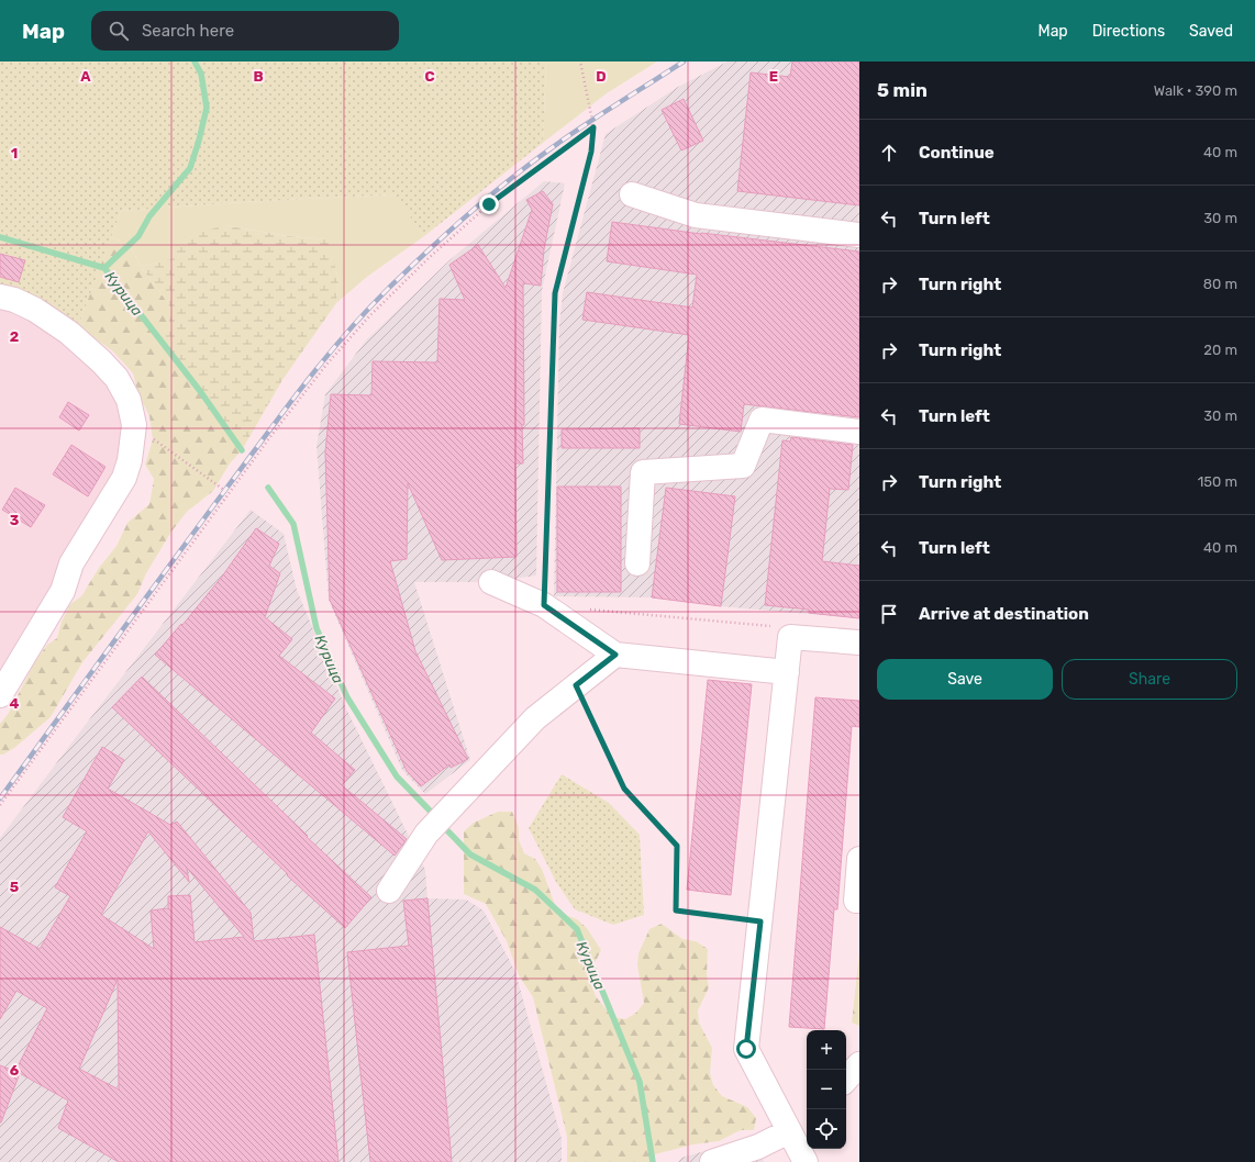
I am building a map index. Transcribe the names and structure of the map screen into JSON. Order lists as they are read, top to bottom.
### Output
{
  "water": ["Курица"],
  "page": {
    "header": "Map",
    "search": "Search here",
    "nav": ["Map", "Directions", "Saved"],
    "heading": ["5 min", "Walk · 390 m"],
    "list": [
      ["Continue", "40 m"],
      ["Turn left", "30 m"],
      ["Turn right", "80 m"],
      ["Turn right", "20 m"],
      ["Turn left", "30 m"],
      ["Turn right", "150 m"],
      ["Turn left", "40 m"],
      "Arrive at destination"
    ],
    "buttons": ["Save", "Share"],
    "map_buttons": ["+", "−"]
  },
  "grid": {
    "columns": [
      "A",
      "B",
      "C",
      "D",
      "E"
    ],
    "rows": [
      "1",
      "2",
      "3",
      "4",
      "5",
      "6"
    ]
  }
}
